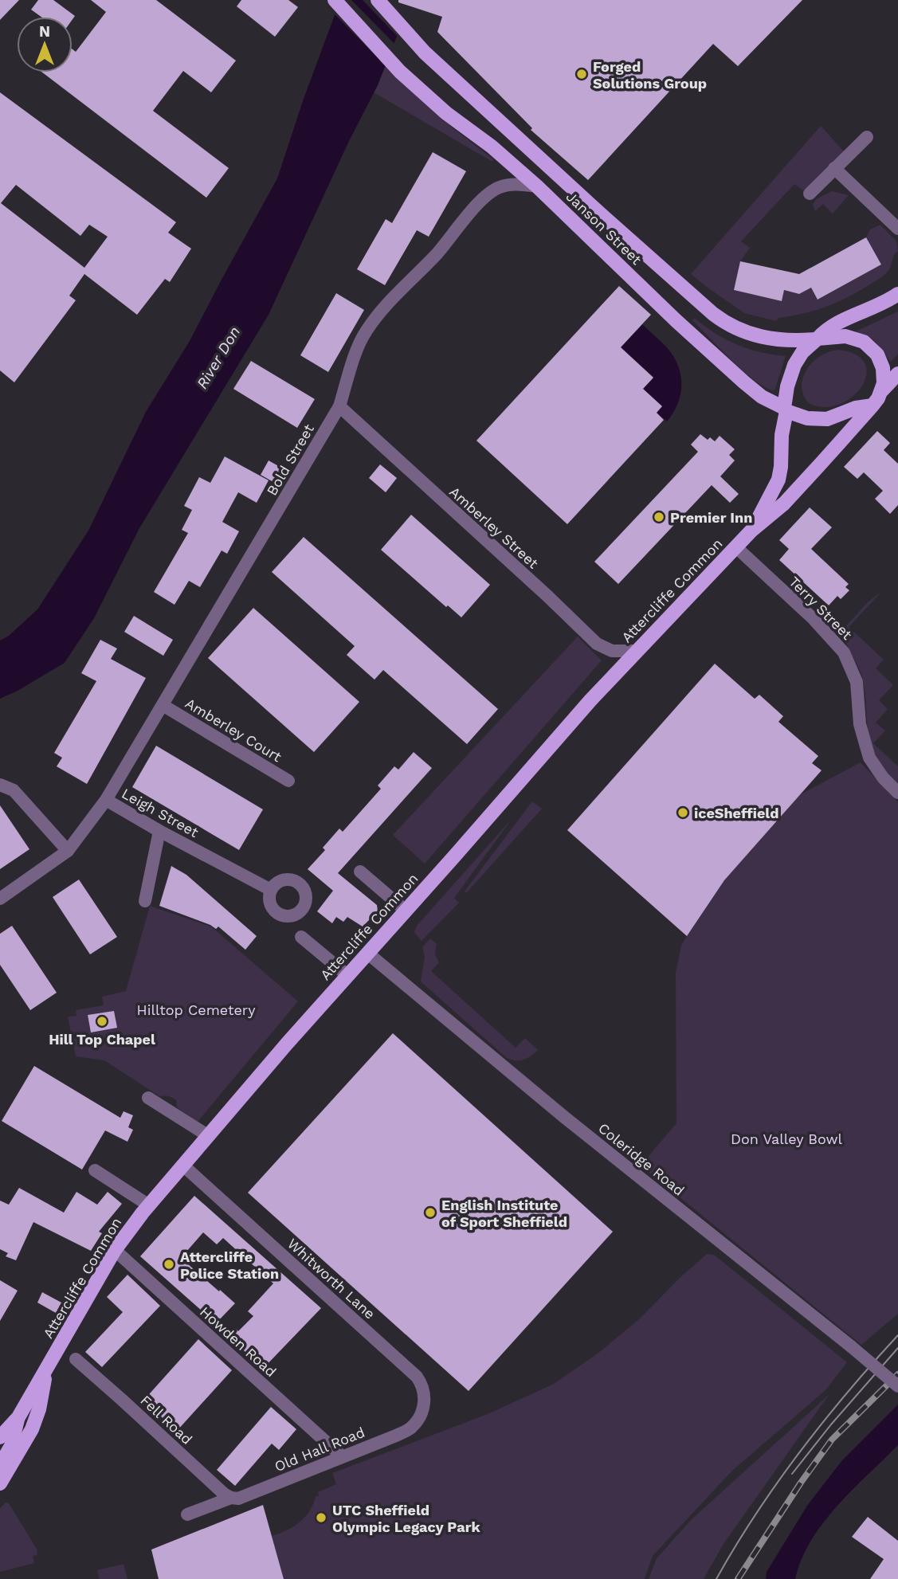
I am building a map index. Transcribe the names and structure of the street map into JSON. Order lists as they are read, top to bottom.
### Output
{
  "streets": {
    "main road": ["Janson Street", "Attercliffe Common"],
    "street": [
      "Bold Street",
      "Amberley Street",
      "Terry Street",
      "Amberley Court",
      "Leigh Street",
      "Coleridge Road",
      "Whitworth Lane",
      "Howden Road",
      "Fell Road",
      "Old Hall Road"
    ]
  },
  "crossings": [
    ["Janson Street", "Bold Street"],
    ["Janson Street", "Attercliffe Common"],
    ["Bold Street", "Amberley Street"],
    ["Bold Street", "Amberley Court"],
    ["Bold Street", "Leigh Street"],
    ["Amberley Street", "Attercliffe Common"],
    ["Attercliffe Common", "Terry Street"],
    ["Attercliffe Common", "Coleridge Road"],
    ["Attercliffe Common", "Whitworth Lane"],
    ["Attercliffe Common", "Howden Road"],
    ["Whitworth Lane", "Old Hall Road"],
    ["Howden Road", "Old Hall Road"],
    ["Fell Road", "Old Hall Road"]
  ],
  "water": ["River Don"],
  "parks": ["Hilltop Cemetery", "Don Valley Bowl"],
  "places": [
    "Forged Solutions Group",
    "Premier Inn",
    "iceSheffield",
    "Hill Top Chapel",
    "English Institute of Sport Sheffield",
    "Attercliffe Police Station",
    "UTC Sheffield Olympic Legacy Park"
  ],
  "north": "top"
}
